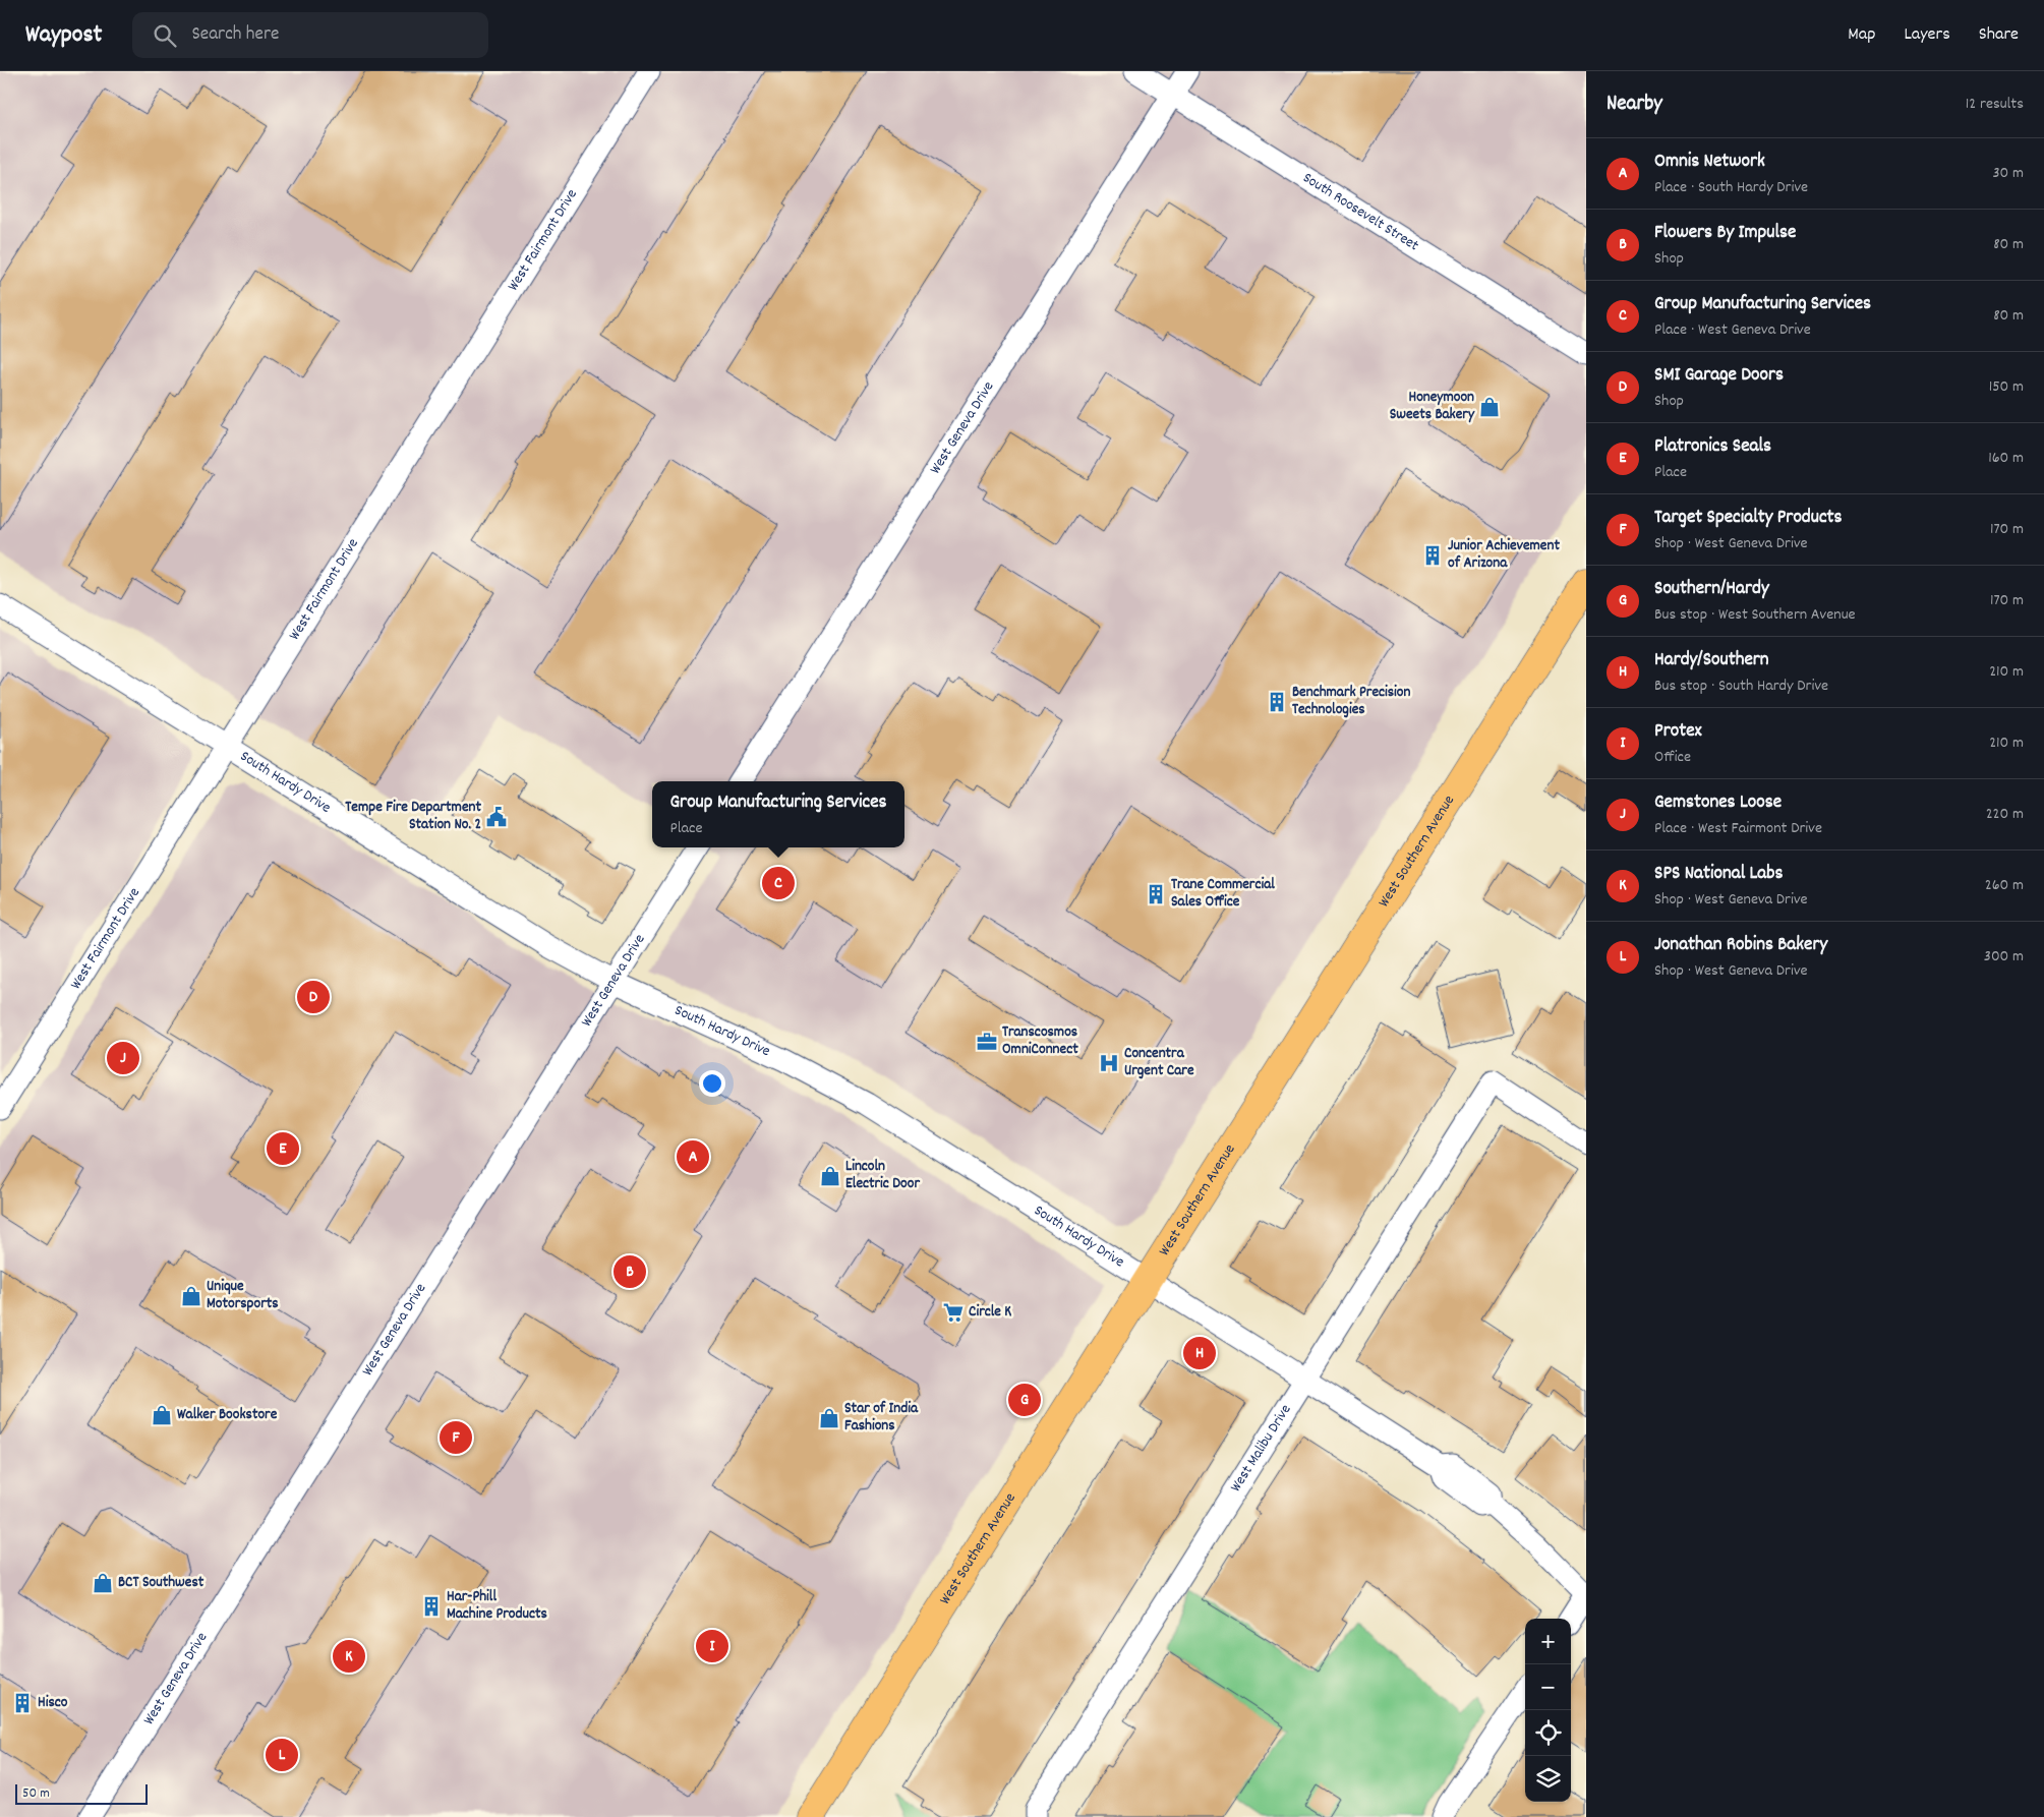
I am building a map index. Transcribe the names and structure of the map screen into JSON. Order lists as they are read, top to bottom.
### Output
{
  "streets": {
    "main road": ["West Southern Avenue"],
    "street": [
      "South Roosevelt Street",
      "West Fairmont Drive",
      "West Geneva Drive",
      "South Hardy Drive",
      "West Malibu Drive"
    ]
  },
  "crossings": [
    ["South Roosevelt Street", "West Geneva Drive"],
    ["West Fairmont Drive", "South Hardy Drive"],
    ["West Geneva Drive", "South Hardy Drive"],
    ["South Hardy Drive", "West Southern Avenue"],
    ["South Hardy Drive", "West Malibu Drive"]
  ],
  "places": {
    "shop": [
      "Honeymoon Sweets Bakery",
      "Lincoln Electric Door",
      "Unique Motorsports",
      "Walker Bookstore",
      "Star of India Fashions",
      "BCT Southwest"
    ],
    "building": [
      "Junior Achievement of Arizona",
      "Benchmark Precision Technologies",
      "Trane Commercial Sales Office",
      "Har-Phill Machine Products",
      "Hisco"
    ],
    "public building": ["Tempe Fire Department Station No. 2"],
    "office": ["Transcosmos OmniConnect"],
    "hospital": ["Concentra Urgent Care"],
    "supermarket": ["Circle K"]
  },
  "scale_bar": "50 m",
  "page": {
    "header": "Waypost",
    "search": "Search here",
    "nav": ["Map", "Layers", "Share"],
    "heading": ["Nearby", "12 results"],
    "list": [
      {
        "mark": "A",
        "name": "Omnis Network",
        "note": "Place · South Hardy Drive",
        "value": "30 m"
      },
      {
        "mark": "B",
        "name": "Flowers By Impulse",
        "note": "Shop",
        "value": "80 m"
      },
      {
        "mark": "C",
        "name": "Group Manufacturing Services",
        "note": "Place · West Geneva Drive",
        "value": "80 m"
      },
      {
        "mark": "D",
        "name": "SMI Garage Doors",
        "note": "Shop",
        "value": "150 m"
      },
      {
        "mark": "E",
        "name": "Platronics Seals",
        "note": "Place",
        "value": "160 m"
      },
      {
        "mark": "F",
        "name": "Target Specialty Products",
        "note": "Shop · West Geneva Drive",
        "value": "170 m"
      },
      {
        "mark": "G",
        "name": "Southern/Hardy",
        "note": "Bus stop · West Southern Avenue",
        "value": "170 m"
      },
      {
        "mark": "H",
        "name": "Hardy/Southern",
        "note": "Bus stop · South Hardy Drive",
        "value": "210 m"
      },
      {
        "mark": "I",
        "name": "Protex",
        "note": "Office",
        "value": "210 m"
      },
      {
        "mark": "J",
        "name": "Gemstones Loose",
        "note": "Place · West Fairmont Drive",
        "value": "220 m"
      },
      {
        "mark": "K",
        "name": "SPS National Labs",
        "note": "Shop · West Geneva Drive",
        "value": "260 m"
      },
      {
        "mark": "L",
        "name": "Jonathan Robins Bakery",
        "note": "Shop · West Geneva Drive",
        "value": "300 m"
      }
    ],
    "popup": ["Group Manufacturing Services", "Place"],
    "pins": [
      "C",
      "D",
      "J",
      "E",
      "A",
      "B",
      "H",
      "G",
      "F",
      "I",
      "K",
      "L"
    ],
    "map_buttons": ["+", "−"],
    "scale": "50 m"
  }
}
